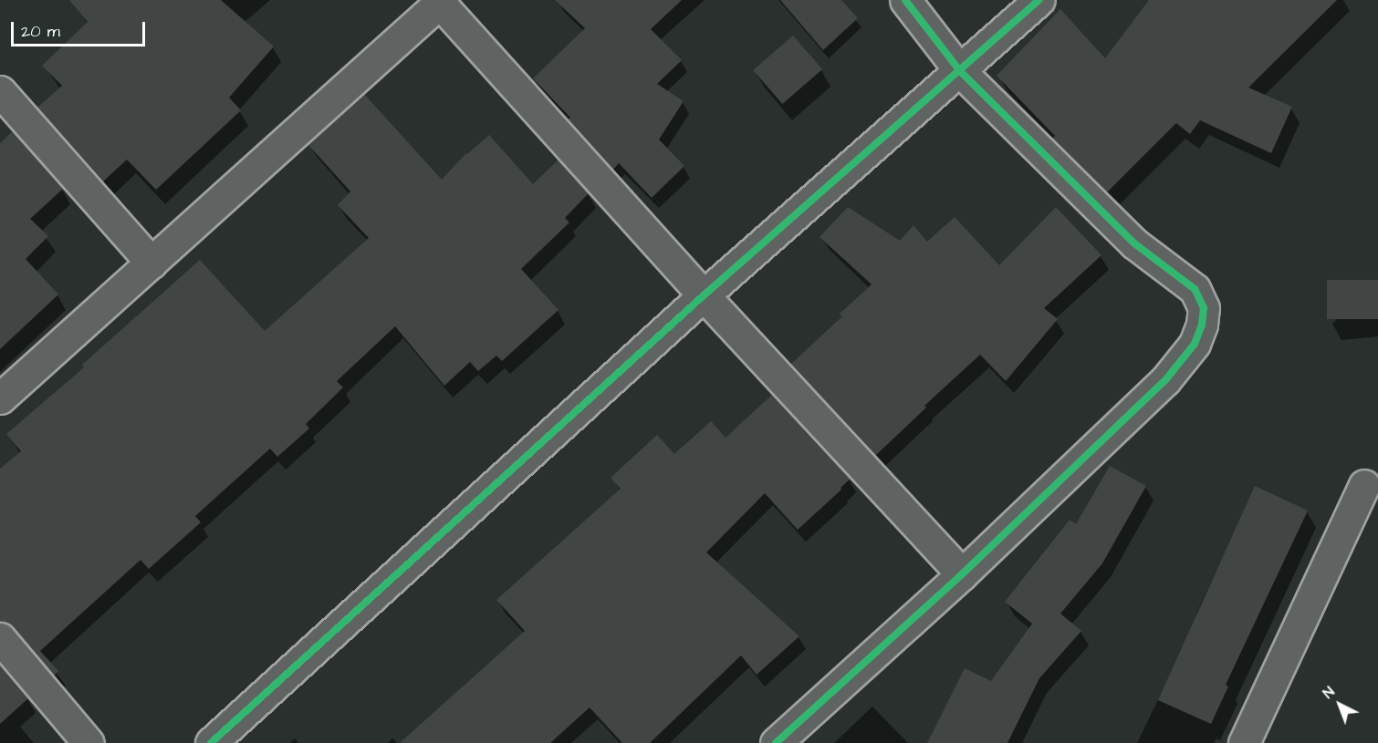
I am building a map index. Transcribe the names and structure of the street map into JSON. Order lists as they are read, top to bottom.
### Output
{
  "scale_bar": "20 m",
  "north": "top left"
}
